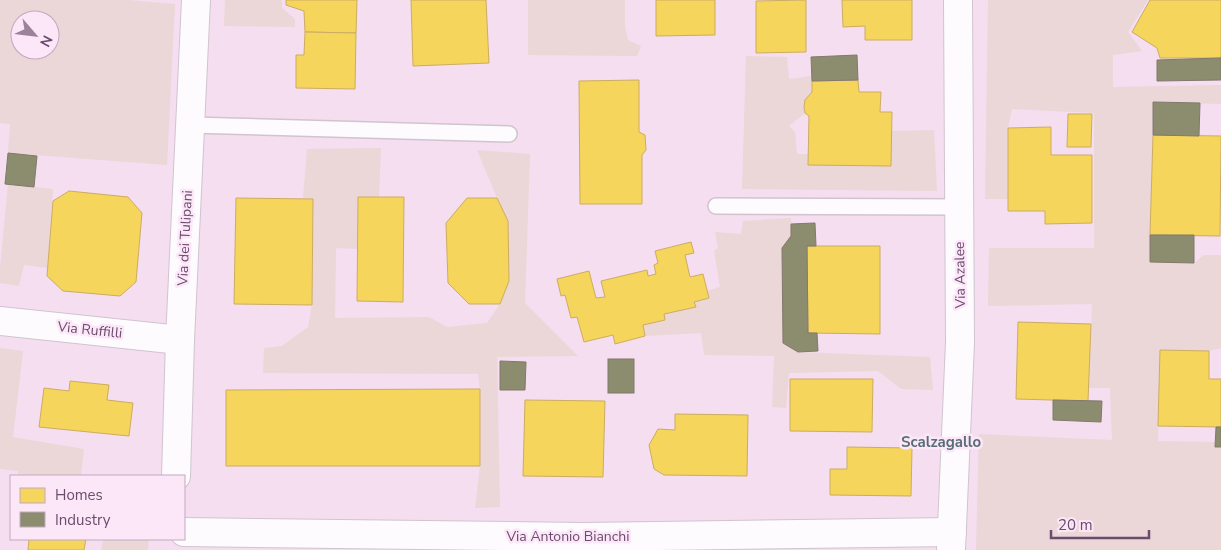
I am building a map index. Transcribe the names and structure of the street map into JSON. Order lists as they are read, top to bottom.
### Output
{
  "streets": {
    "street": [
      "Via dei Tulipani",
      "Via Azalee",
      "Via Ruffilli",
      "Via Antonio Bianchi"
    ]
  },
  "crossings": [
    ["Via dei Tulipani", "Via Ruffilli"],
    ["Via Azalee", "Via Antonio Bianchi"]
  ],
  "districts": ["Scalzagallo"],
  "legend": ["Homes", "Industry"],
  "scale_bar": "20 m",
  "north": "bottom right"
}
